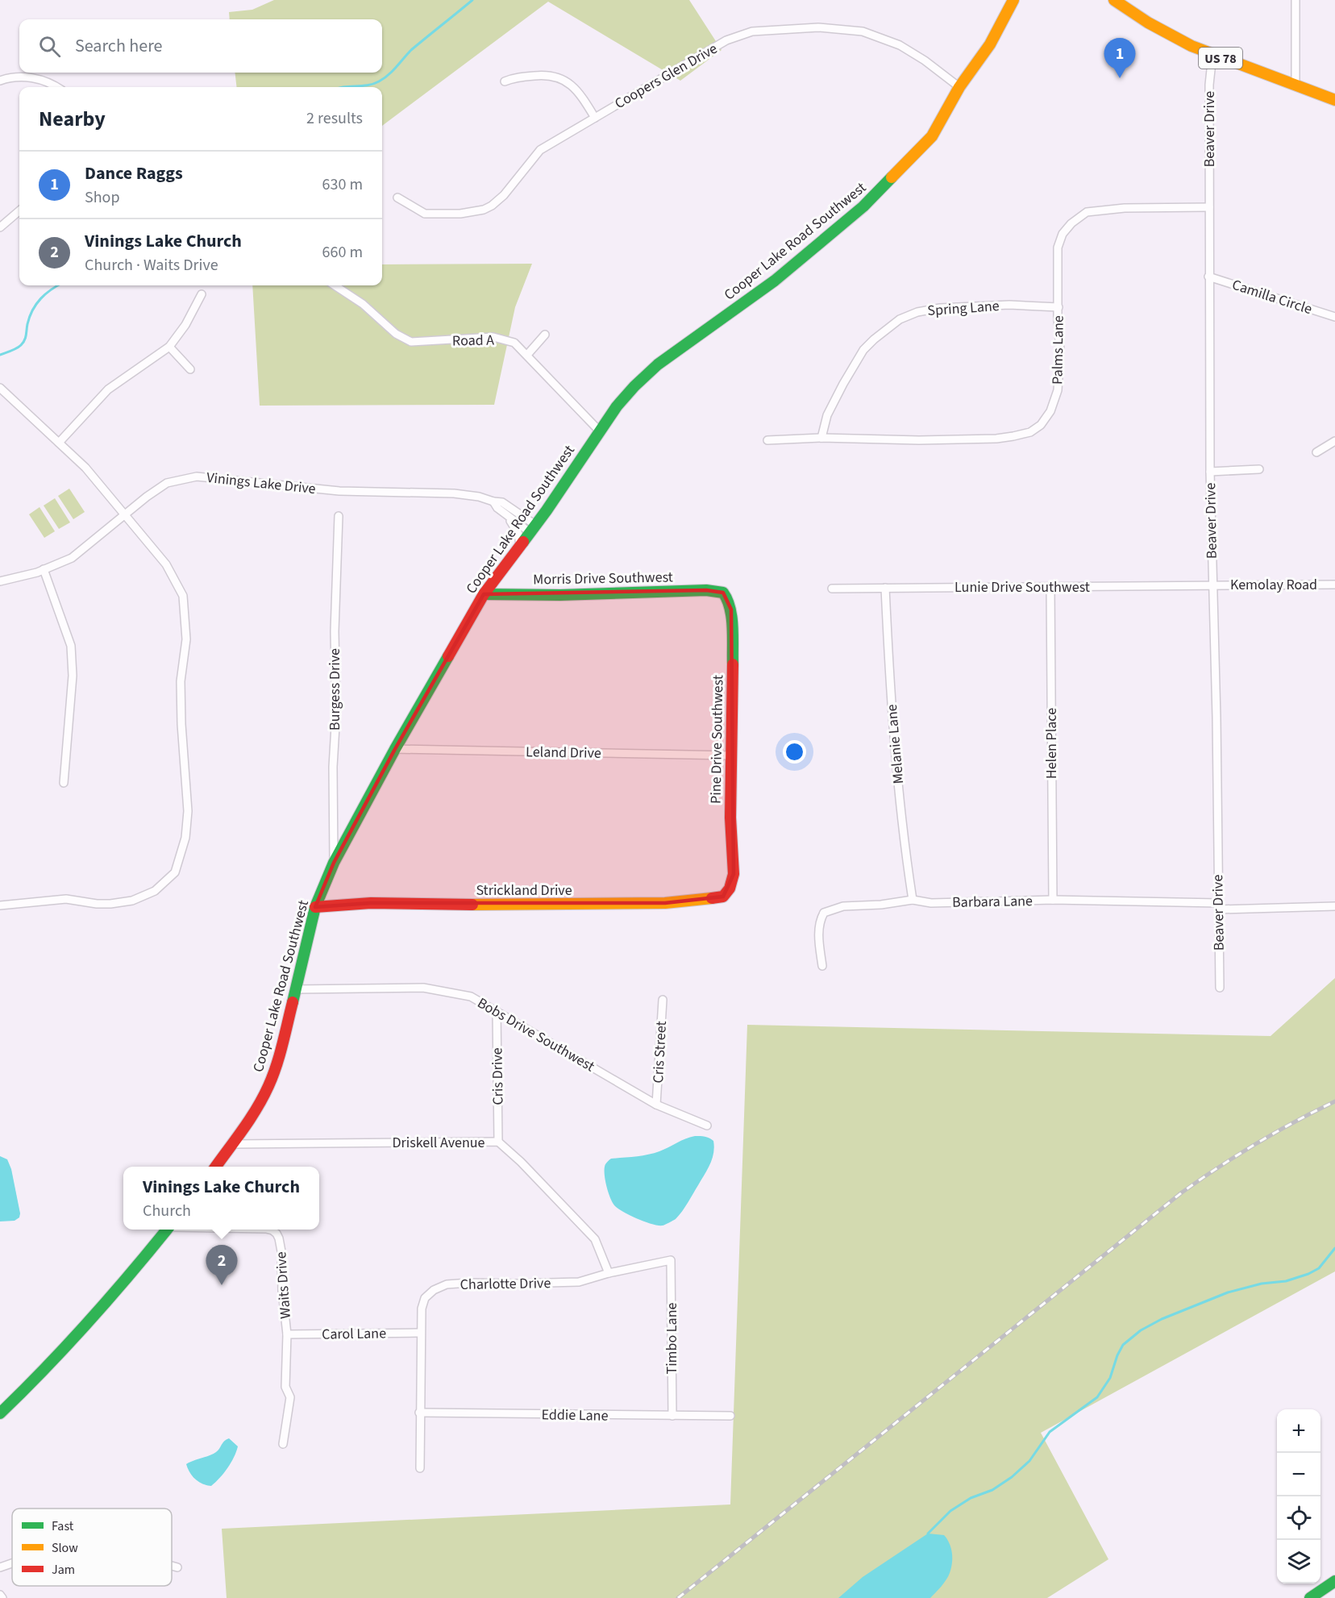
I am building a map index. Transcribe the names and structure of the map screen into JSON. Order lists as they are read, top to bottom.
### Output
{
  "streets": {
    "street": [
      "US 78",
      "Coopers Glen Drive",
      "Beaver Drive",
      "Cooper Lake Road Southwest",
      "Camilla Circle",
      "Spring Lane",
      "Road A",
      "Palms Lane",
      "Vinings Lake Drive",
      "Morris Drive Southwest",
      "Kemolay Road",
      "Lunie Drive Southwest",
      "Burgess Drive",
      "Pine Drive Southwest",
      "Helen Place",
      "Melanie Lane",
      "Leland Drive",
      "Strickland Drive",
      "Barbara Lane",
      "Bobs Drive Southwest",
      "Cris Street",
      "Cris Drive",
      "Driskell Avenue",
      "Charlotte Drive",
      "Waits Drive",
      "Carol Lane",
      "Timbo Lane",
      "Eddie Lane"
    ]
  },
  "crossings": [
    ["US 78", "Beaver Drive"],
    ["Coopers Glen Drive", "Cooper Lake Road Southwest"],
    ["Beaver Drive", "Camilla Circle"],
    ["Beaver Drive", "Palms Lane"],
    ["Beaver Drive", "Kemolay Road"],
    ["Beaver Drive", "Lunie Drive Southwest"],
    ["Beaver Drive", "Barbara Lane"],
    ["Cooper Lake Road Southwest", "Road A"],
    ["Cooper Lake Road Southwest", "Vinings Lake Drive"],
    ["Cooper Lake Road Southwest", "Morris Drive Southwest"],
    ["Cooper Lake Road Southwest", "Burgess Drive"],
    ["Cooper Lake Road Southwest", "Leland Drive"],
    ["Cooper Lake Road Southwest", "Strickland Drive"],
    ["Cooper Lake Road Southwest", "Bobs Drive Southwest"],
    ["Cooper Lake Road Southwest", "Driskell Avenue"],
    ["Spring Lane", "Palms Lane"],
    ["Morris Drive Southwest", "Pine Drive Southwest"],
    ["Kemolay Road", "Lunie Drive Southwest"],
    ["Lunie Drive Southwest", "Helen Place"],
    ["Lunie Drive Southwest", "Melanie Lane"],
    ["Pine Drive Southwest", "Leland Drive"],
    ["Pine Drive Southwest", "Strickland Drive"],
    ["Helen Place", "Barbara Lane"],
    ["Melanie Lane", "Barbara Lane"],
    ["Bobs Drive Southwest", "Cris Street"],
    ["Bobs Drive Southwest", "Cris Drive"],
    ["Cris Drive", "Driskell Avenue"],
    ["Driskell Avenue", "Charlotte Drive"],
    ["Charlotte Drive", "Carol Lane"],
    ["Charlotte Drive", "Timbo Lane"],
    ["Charlotte Drive", "Eddie Lane"],
    ["Waits Drive", "Carol Lane"],
    ["Timbo Lane", "Eddie Lane"]
  ],
  "legend": ["Fast", "Slow", "Jam"],
  "page": {
    "search": "Search here",
    "pins": ["1", "2"],
    "heading": ["Nearby", "2 results"],
    "list": [
      {
        "mark": "1",
        "name": "Dance Raggs",
        "note": "Shop",
        "value": "630 m"
      },
      {
        "mark": "2",
        "name": "Vinings Lake Church",
        "note": "Church · Waits Drive",
        "value": "660 m"
      }
    ],
    "popup": ["Vinings Lake Church", "Church"],
    "map_buttons": ["+", "−"]
  }
}
